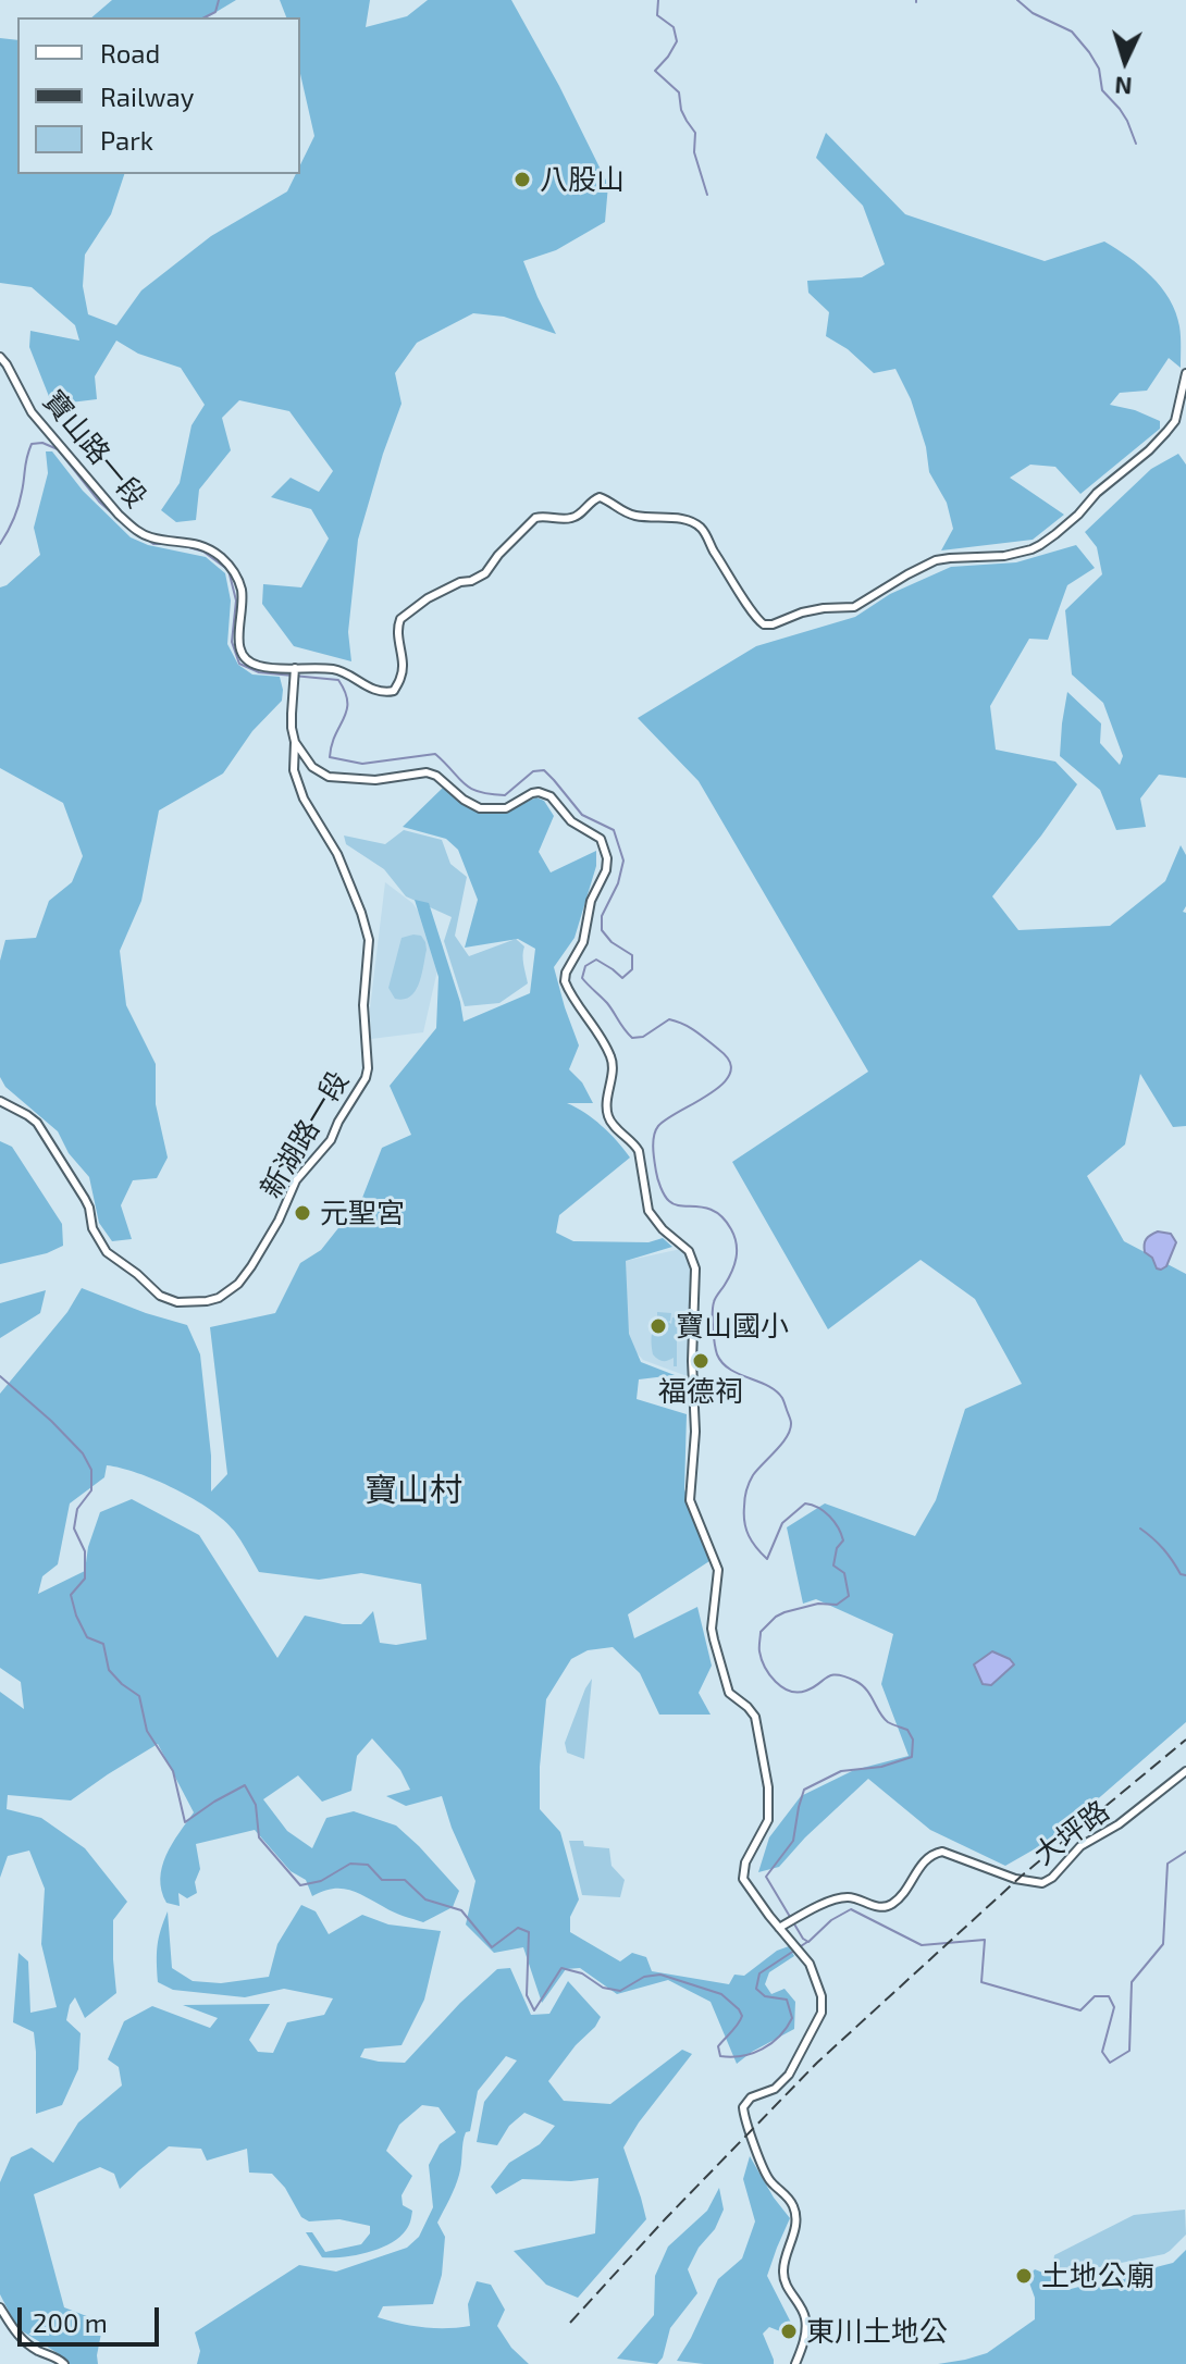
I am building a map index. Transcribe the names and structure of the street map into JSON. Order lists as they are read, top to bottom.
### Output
{
  "streets": {
    "street": ["寶山路一段", "新湖路一段", "大坪路"]
  },
  "crossings": [
    ["寶山路一段", "新湖路一段"]
  ],
  "districts": ["寶山村"],
  "places": [
    "八股山",
    "元聖宮",
    "寶山國小",
    "福德祠",
    "土地公廟",
    "東川土地公"
  ],
  "legend": ["Road", "Railway", "Park"],
  "scale_bar": "200 m",
  "north": "bottom"
}
